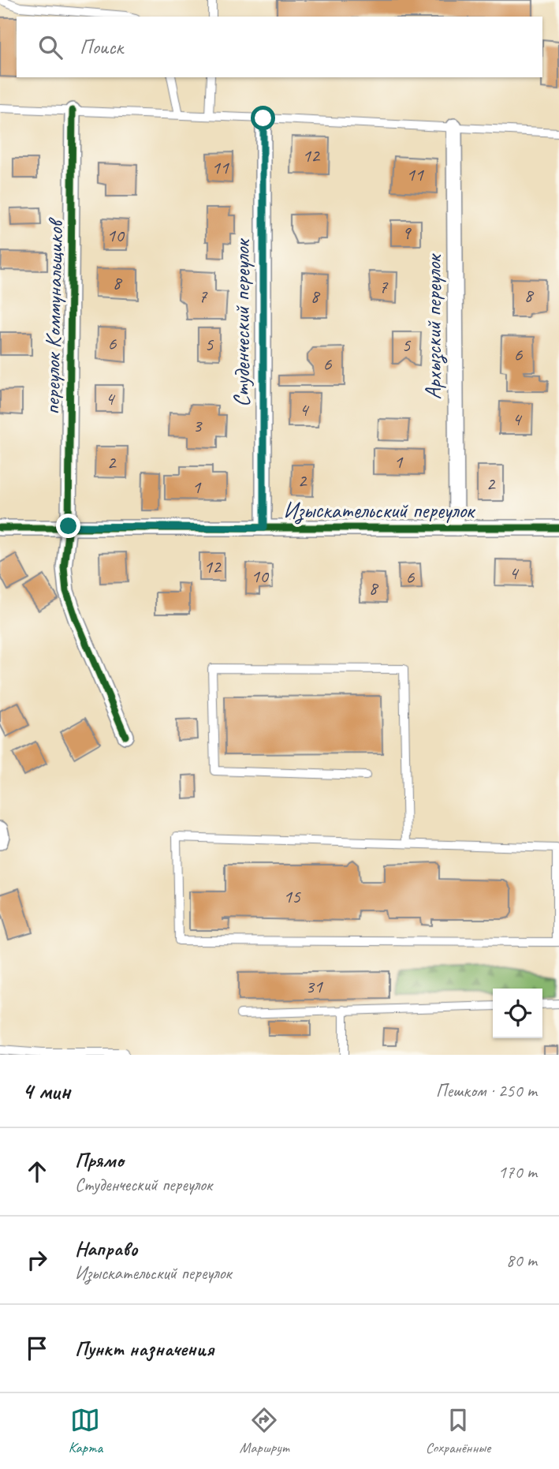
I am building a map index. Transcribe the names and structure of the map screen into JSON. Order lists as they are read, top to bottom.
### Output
{
  "streets": {
    "street": [
      "переулок Коммунальщиков",
      "Студенческий переулок",
      "Архызский переулок",
      "Изыскательский переулок"
    ]
  },
  "crossings": [
    ["переулок Коммунальщиков", "Изыскательский переулок"],
    ["Студенческий переулок", "Изыскательский переулок"],
    ["Архызский переулок", "Изыскательский переулок"]
  ],
  "house_numbers": [
    "12",
    "11",
    "11",
    "9",
    "10",
    "8",
    "7",
    "8",
    "7",
    "8",
    "6",
    "5",
    "5",
    "6",
    "6",
    "4",
    "4",
    "4",
    "3",
    "1",
    "2",
    "2",
    "2",
    "1",
    "12",
    "4",
    "10",
    "6",
    "8",
    "15",
    "31"
  ],
  "page": {
    "search": "Поиск",
    "heading": ["4 мин", "Пешком · 250 m"],
    "list": [
      ["Прямо", "Студенческий переулок", "170 m"],
      ["Направо", "Изыскательский переулок", "80 m"],
      "Пункт назначения"
    ],
    "nav": ["Карта", "Маршрут", "Сохранённые"]
  }
}
